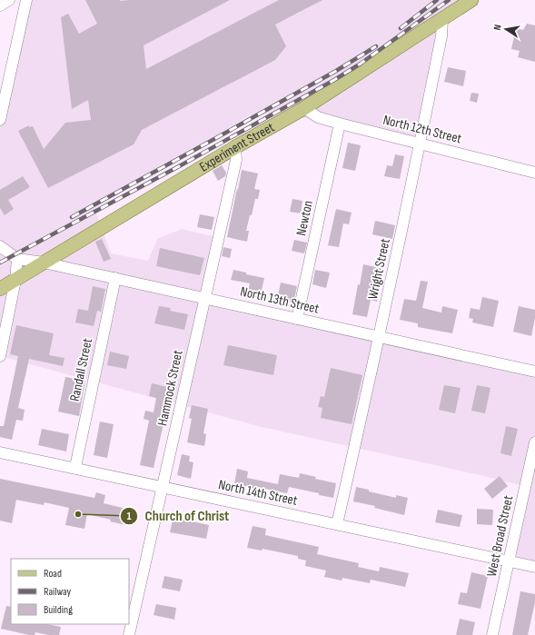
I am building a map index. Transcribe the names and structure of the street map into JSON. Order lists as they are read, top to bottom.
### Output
{
  "streets": {
    "main road": ["Experiment Street"],
    "street": [
      "North 12th Street",
      "Newton",
      "Wright Street",
      "North 13th Street",
      "Randall Street",
      "Hammock Street",
      "North 14th Street",
      "West Broad Street"
    ]
  },
  "crossings": [
    ["North 12th Street", "Experiment Street"],
    ["North 12th Street", "Newton"],
    ["North 12th Street", "Wright Street"],
    ["Experiment Street", "Wright Street"],
    ["Experiment Street", "North 13th Street"],
    ["Experiment Street", "Hammock Street"],
    ["Newton", "North 13th Street"],
    ["Wright Street", "North 13th Street"],
    ["Wright Street", "North 14th Street"],
    ["North 13th Street", "Randall Street"],
    ["North 13th Street", "Hammock Street"],
    ["Randall Street", "North 14th Street"],
    ["Hammock Street", "North 14th Street"],
    ["North 14th Street", "West Broad Street"]
  ],
  "places": ["Church of Christ"],
  "legend": ["Road", "Railway", "Building"],
  "north": "left"
}
